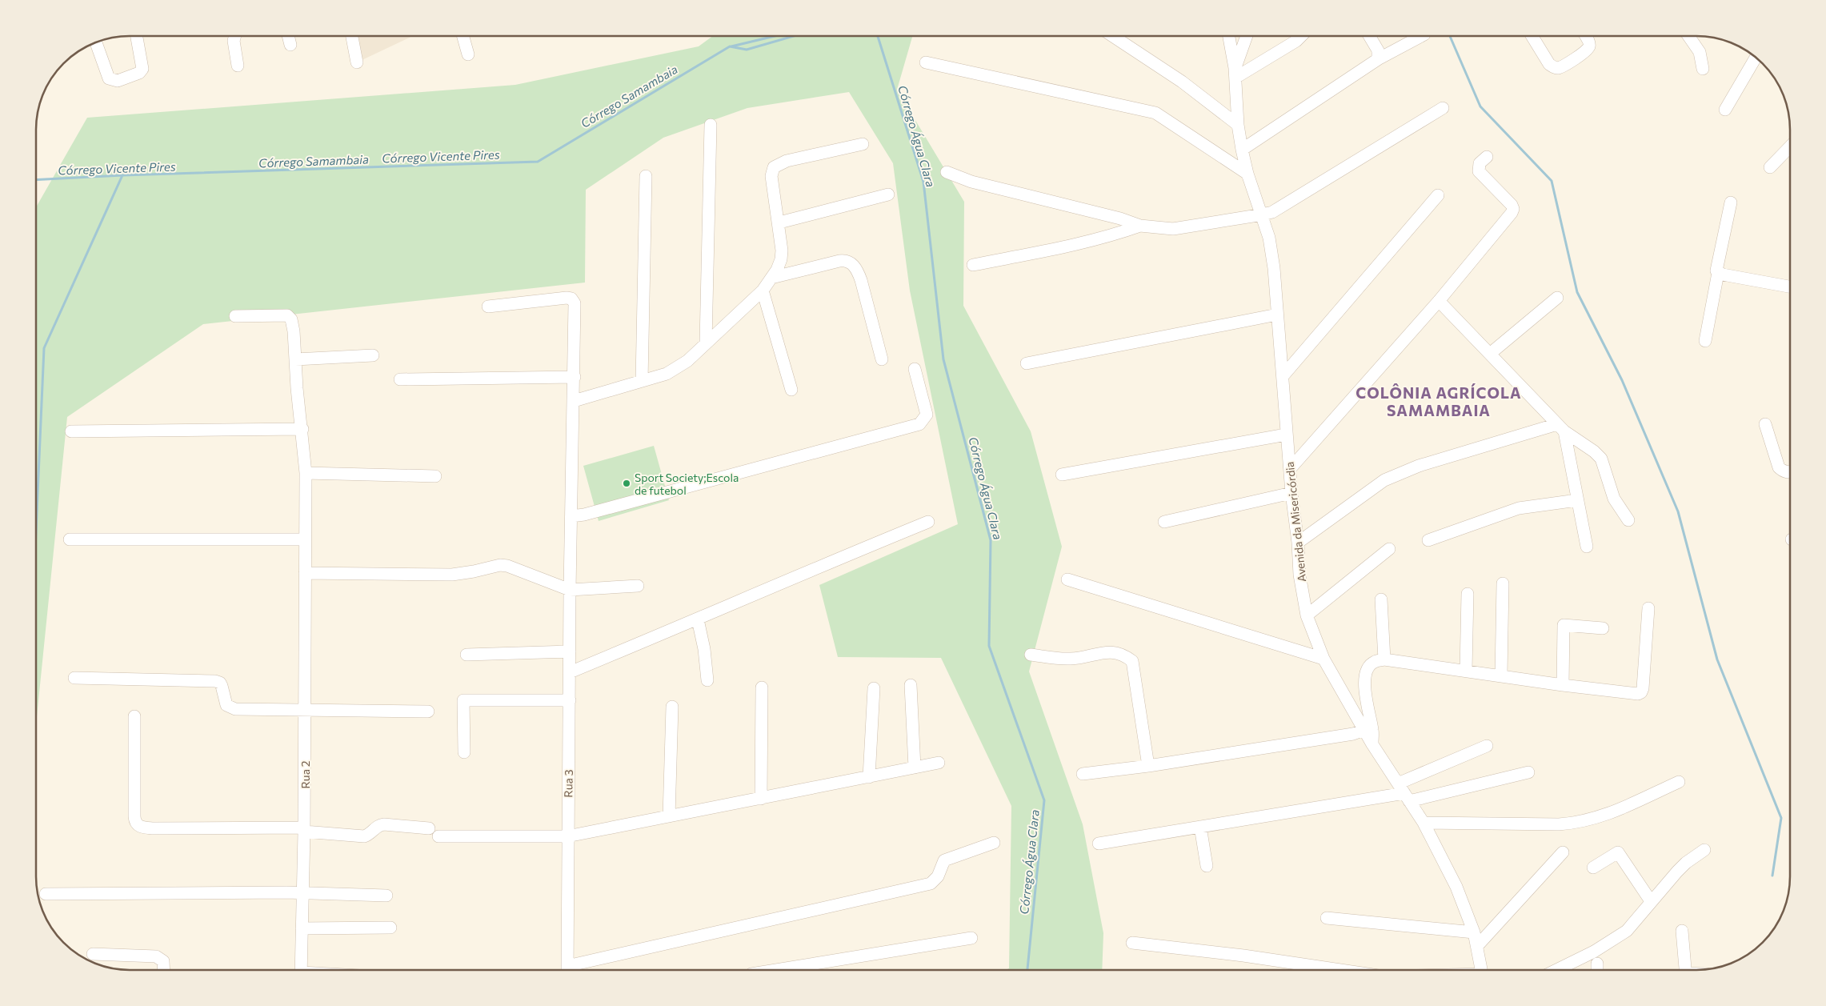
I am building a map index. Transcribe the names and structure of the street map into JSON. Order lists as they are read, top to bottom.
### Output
{
  "streets": {
    "street": ["Avenida da Misericórdia", "Rua 2", "Rua 3"]
  },
  "districts": ["COLÔNIA AGRÍCOLA SAMAMBAIA"],
  "water": ["Córrego Samambaia", "Córrego Água Clara", "Córrego Vicente Pires"],
  "places": ["Sport Society;Escola de futebol"]
}
